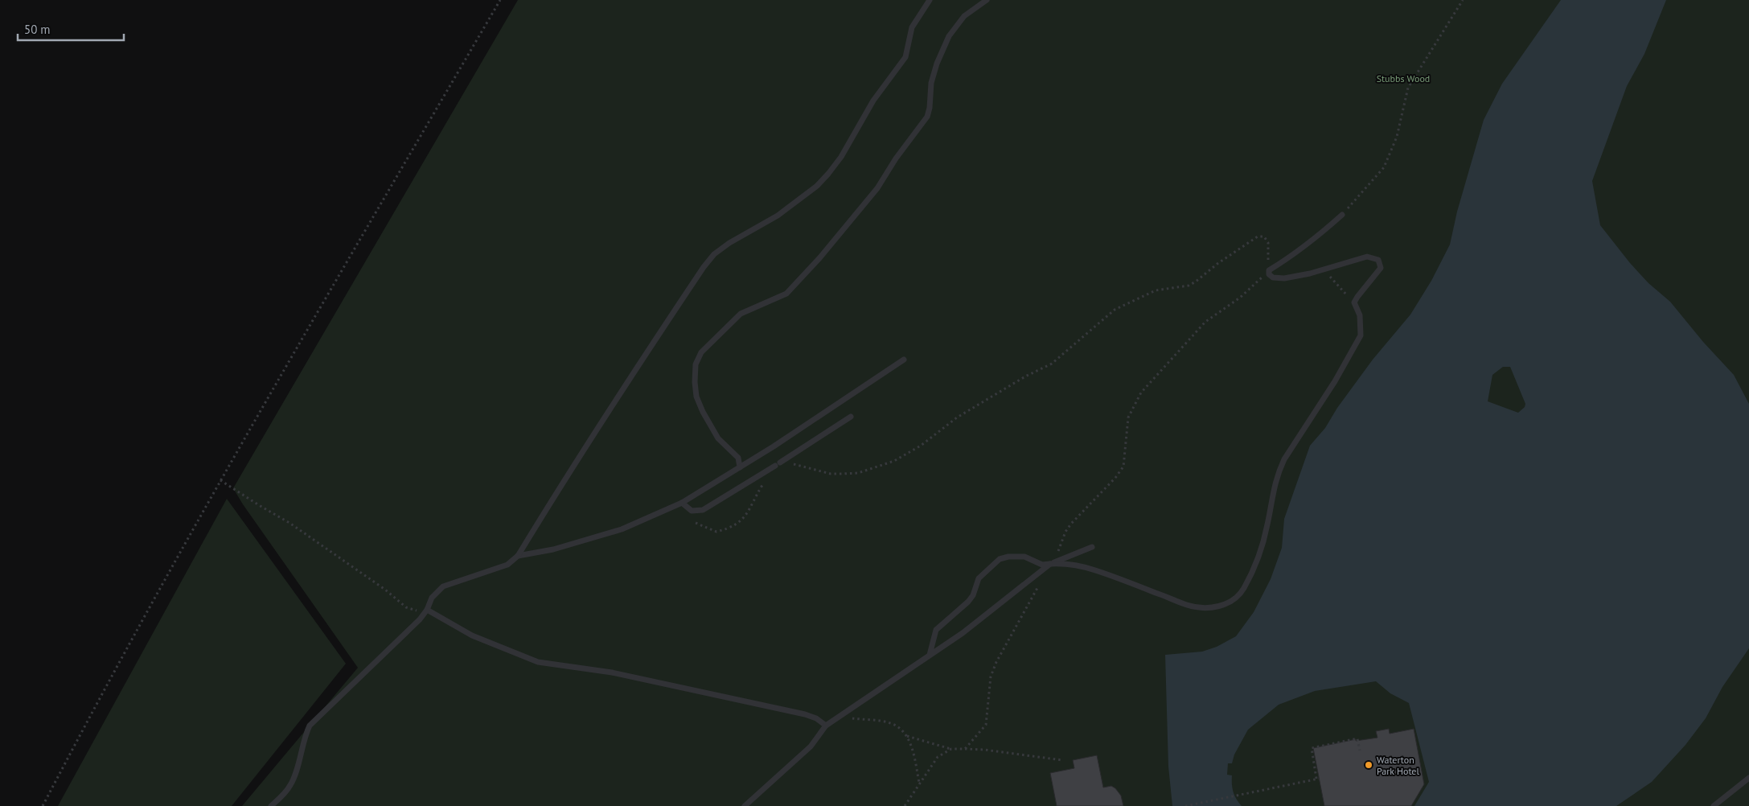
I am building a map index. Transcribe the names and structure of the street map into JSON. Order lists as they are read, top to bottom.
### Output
{
  "parks": ["Stubbs Wood"],
  "places": ["Waterton Park Hotel"],
  "scale_bar": "50 m"
}
